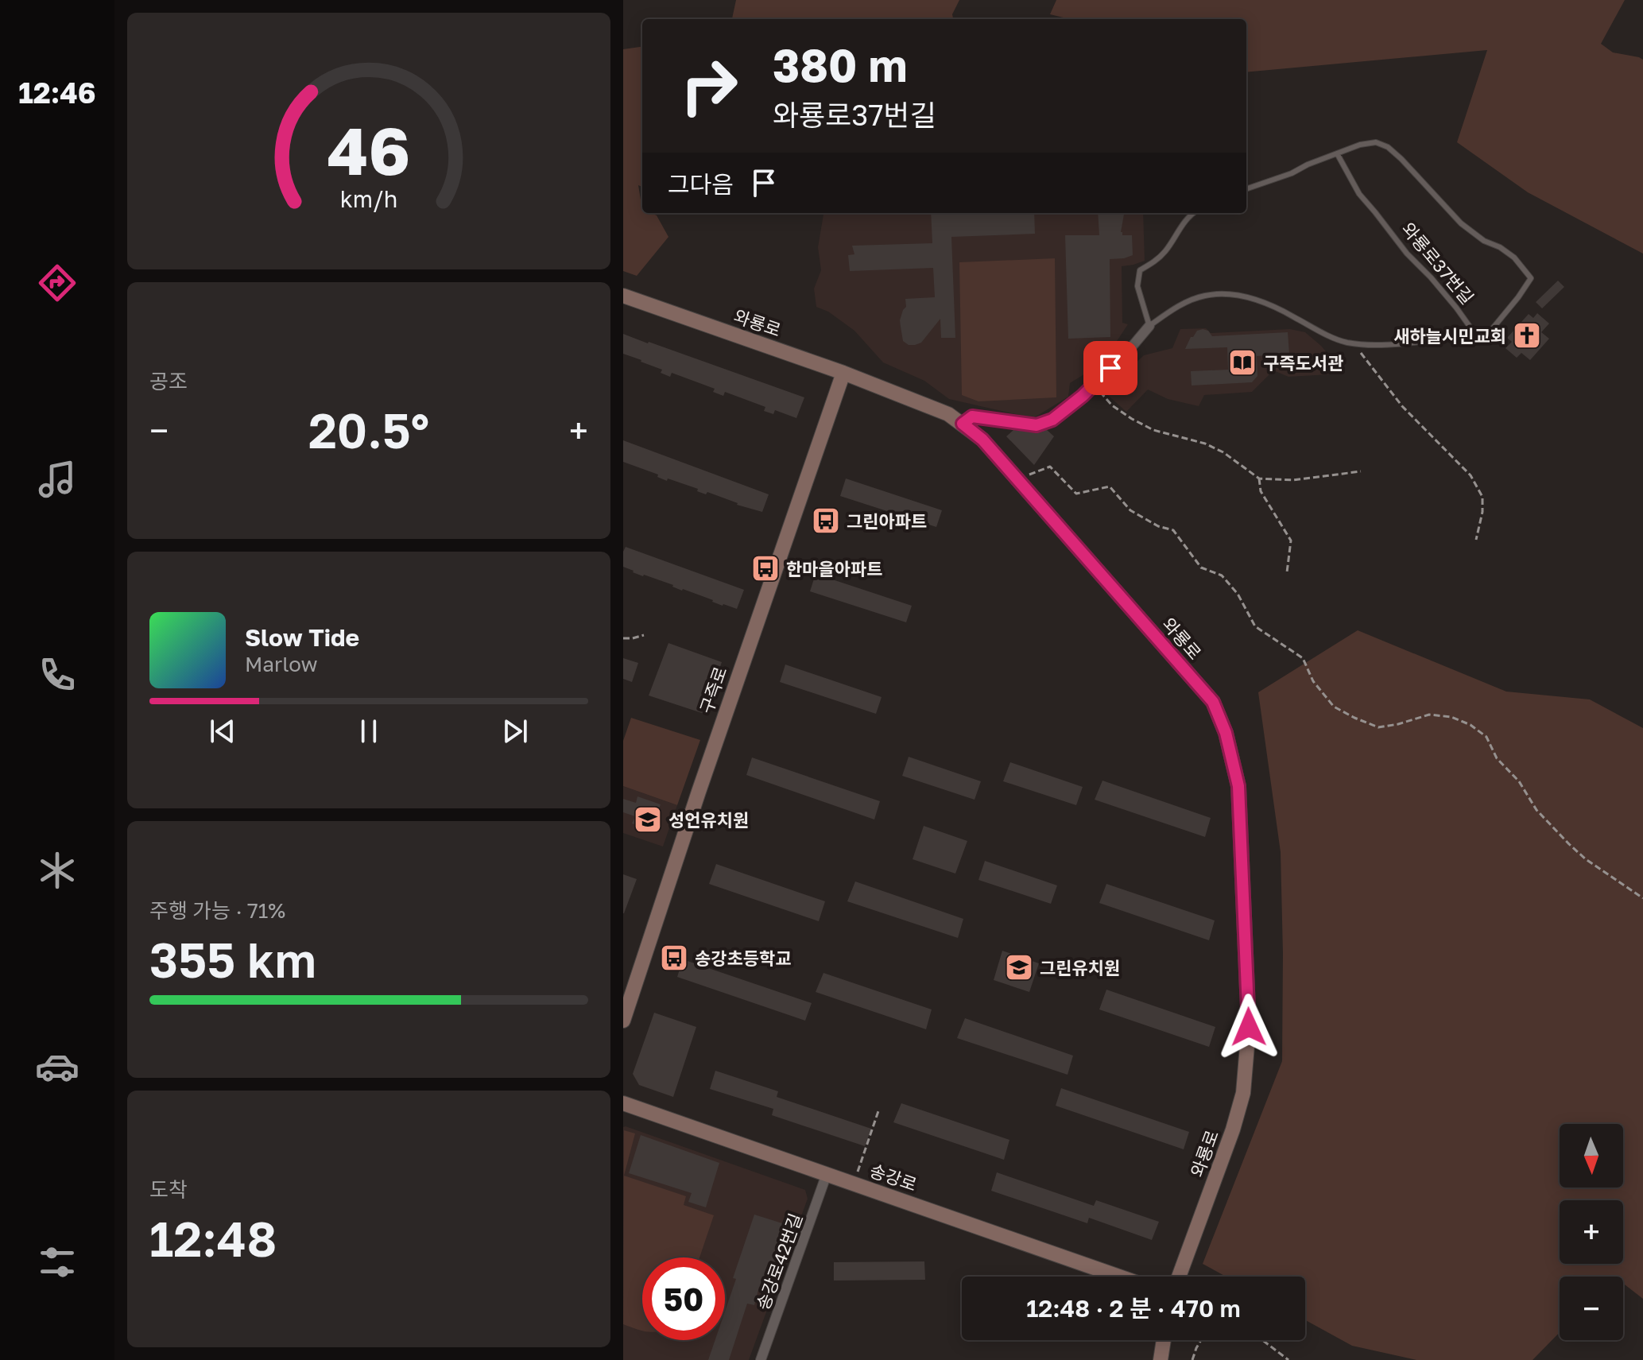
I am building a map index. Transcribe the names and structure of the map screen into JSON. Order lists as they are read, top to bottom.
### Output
{
  "streets": {
    "main road": ["와룡로", "구즉로", "송강로"],
    "street": ["송강로42번길"],
    "lane": ["와룡로37번길"]
  },
  "crossings": [
    ["와룡로", "구즉로"],
    ["송강로", "송강로42번길"]
  ],
  "places": {
    "church": ["새하늘시민교회"],
    "library": ["구즉도서관"],
    "bus stop": ["그린아파트", "한마을아파트", "송강초등학교"],
    "school or university": ["성언유치원", "그린유치원"]
  },
  "north": "bottom",
  "page": {
    "tabs": "12:46",
    "turn": ["380 m", "와룡로37번길"],
    "then": "그다음",
    "tile": [
      "공조",
      ["주행 가능 · 71%", "355 km"],
      ["도착", "12:48"]
    ],
    "heat": ["−", "20.5°", "+"],
    "song": ["Slow Tide", "Marlow"],
    "map_buttons": ["+", "−"],
    "limit": "50",
    "trip": "12:48 · 2 분 · 470 m",
    "gauge": ["46", "km/h"]
  }
}
